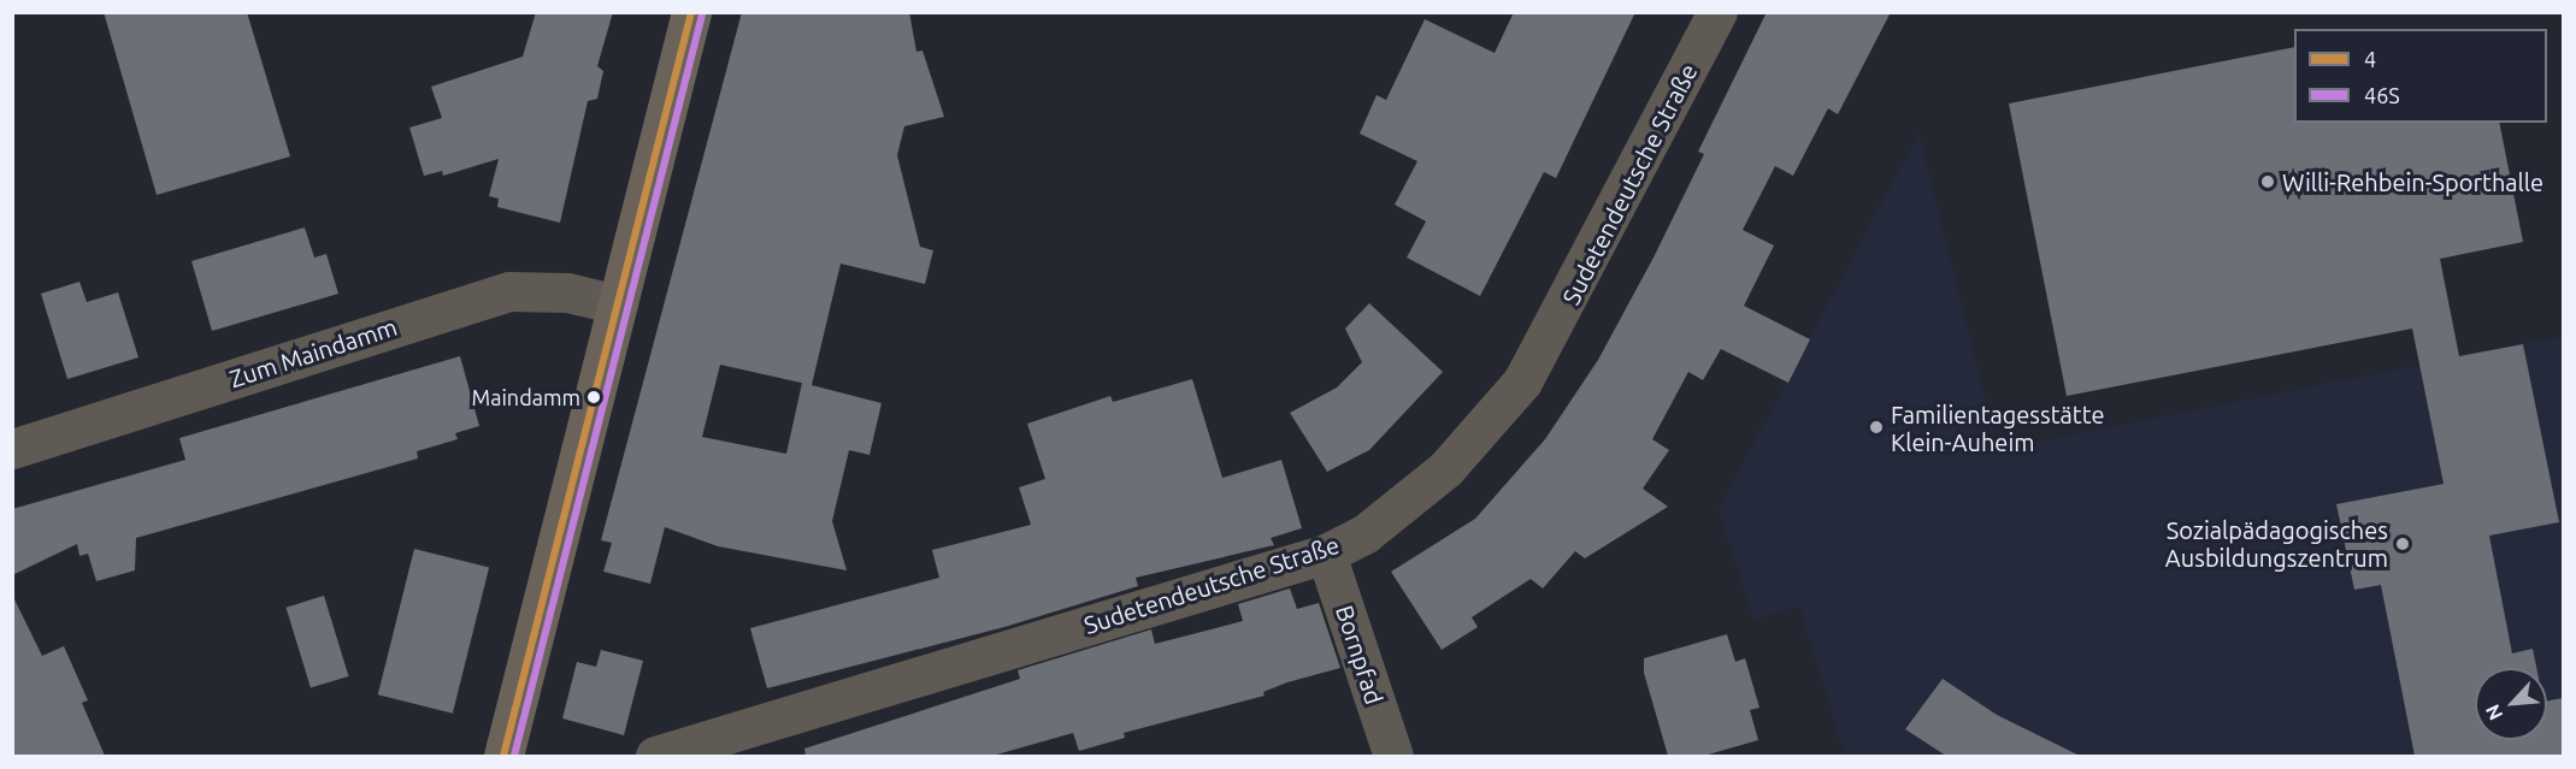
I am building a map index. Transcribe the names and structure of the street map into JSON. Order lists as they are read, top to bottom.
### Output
{
  "streets": {
    "street": ["Sudetendeutsche Straße", "Zum Maindamm", "Bornpfad"]
  },
  "crossings": [
    ["Sudetendeutsche Straße", "Bornpfad"]
  ],
  "places": [
    "Willi-Rehbein-Sporthalle",
    "Maindamm",
    "Familientagesstätte Klein-Auheim",
    "Sozialpädagogisches Ausbildungszentrum"
  ],
  "lines": ["transit line 4", "transit line 46S"],
  "legend": ["4", "46S"],
  "north": "bottom left"
}
